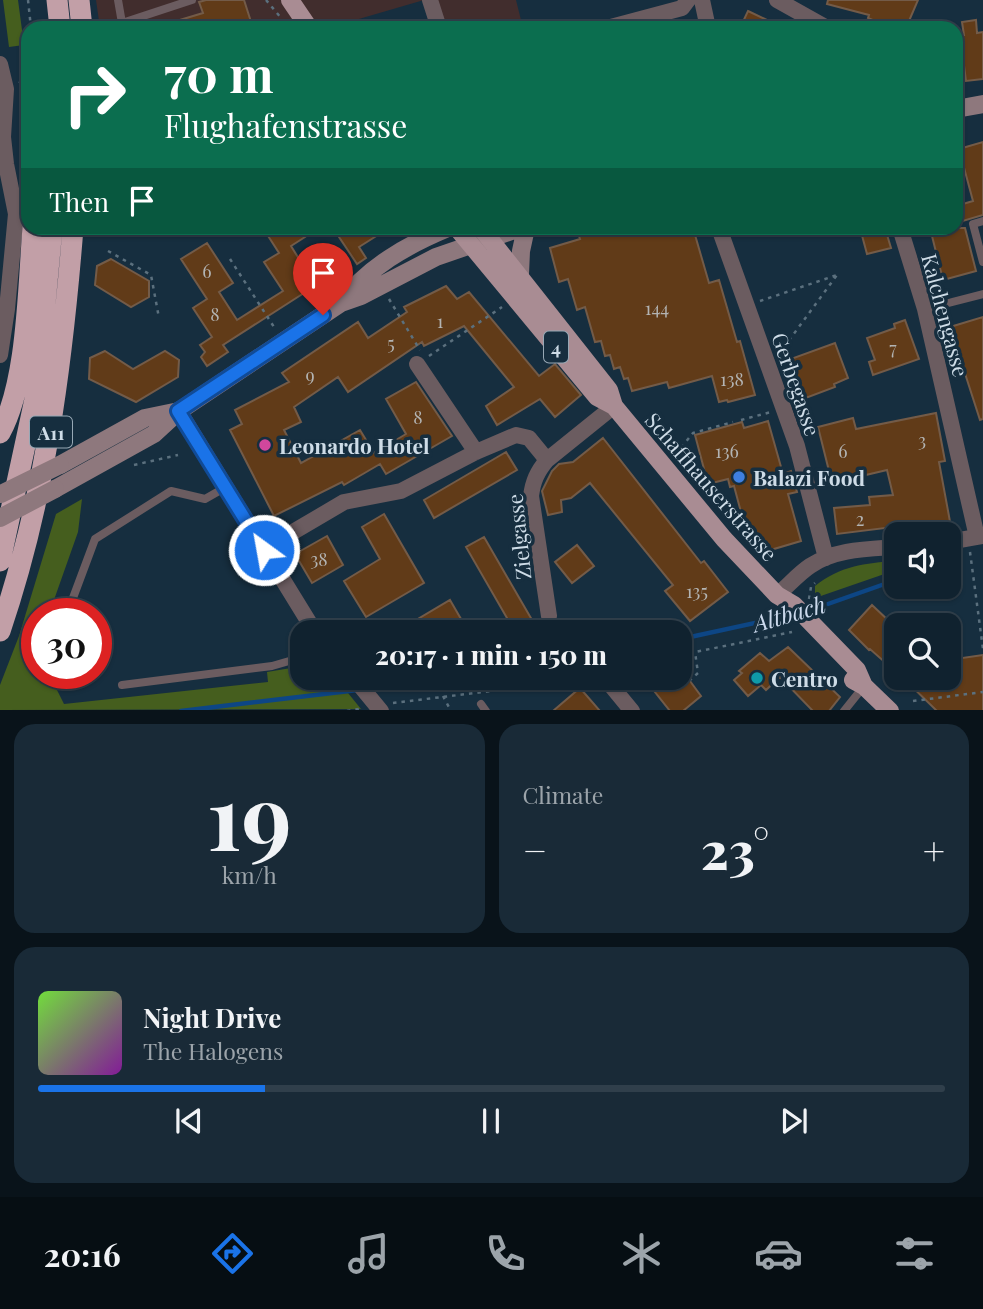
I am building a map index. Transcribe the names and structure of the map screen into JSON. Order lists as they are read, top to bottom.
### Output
{
  "streets": {
    "highway": ["A11"],
    "main road": ["4", "Schaffhauserstrasse"],
    "street": ["Kalchengasse", "Gerbegasse", "Zielgasse"]
  },
  "crossings": [
    ["Schaffhauserstrasse", "Zielgasse"]
  ],
  "water": ["Altbach"],
  "places": ["Leonardo Hotel", "Balazi Food", "Centro"],
  "house_numbers": [
    "6",
    "144",
    "8",
    "1",
    "5",
    "7",
    "9",
    "138",
    "8",
    "3",
    "136",
    "6",
    "2",
    "38",
    "135"
  ],
  "page": {
    "turn": ["70 m", "Flughafenstrasse"],
    "then": "Then",
    "limit": "30",
    "trip": "20:17 · 1 min · 150 m",
    "tile": [
      ["19", "km/h"],
      "Climate"
    ],
    "heat": ["−", "23°", "+"],
    "song": ["Night Drive", "The Halogens"],
    "tabs": "20:16"
  }
}
